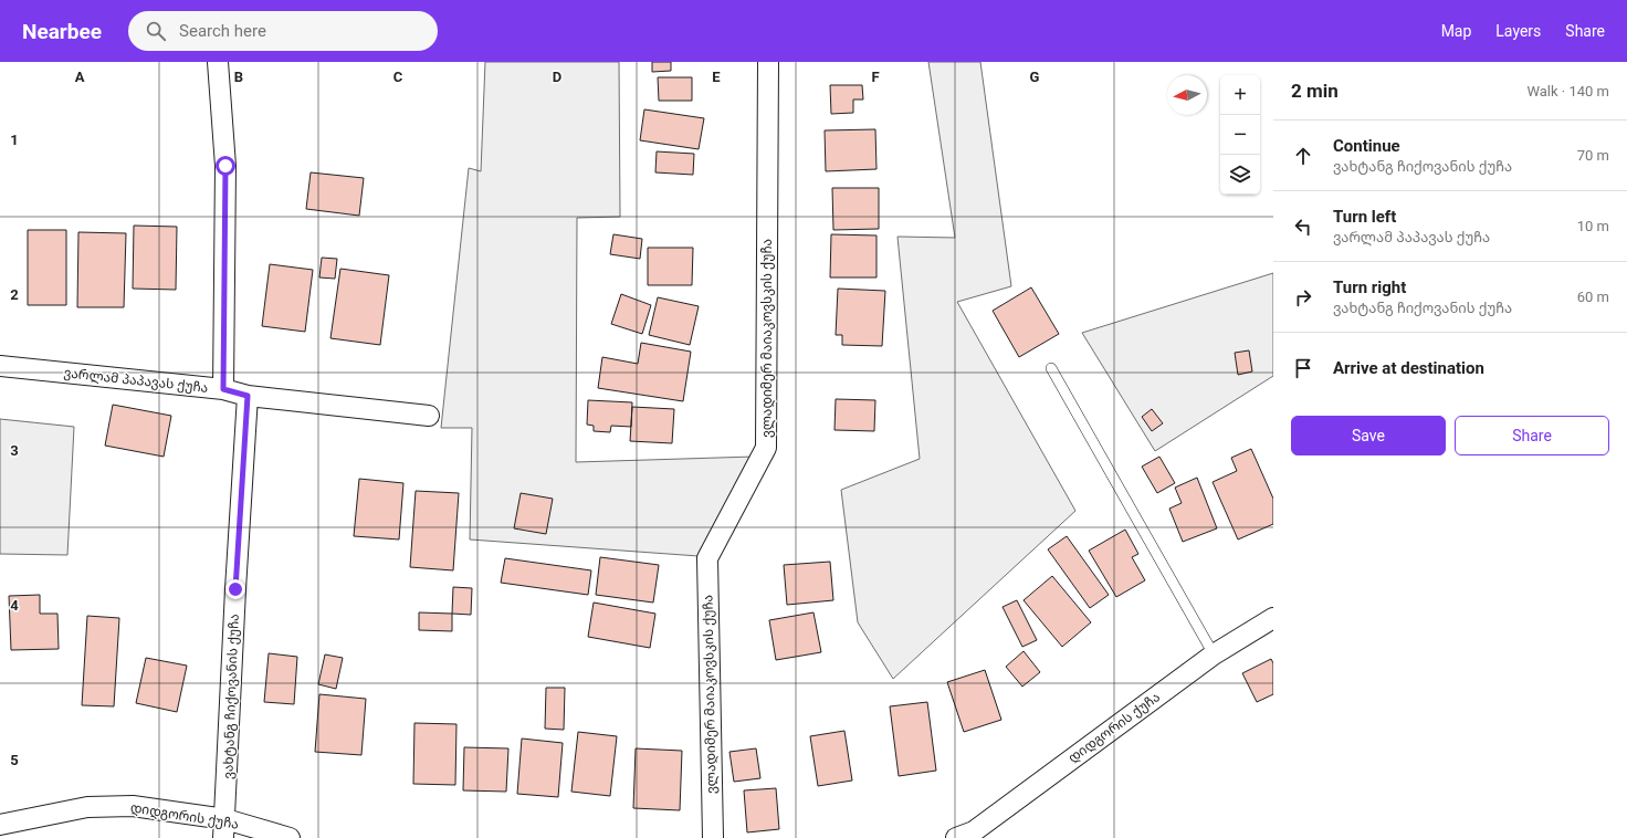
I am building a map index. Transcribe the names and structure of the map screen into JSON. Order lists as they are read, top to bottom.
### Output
{
  "streets": {
    "street": [
      "ვლადიმერ მაიაკოვსკის ქუჩა",
      "ვარლამ პაპავას ქუჩა",
      "ვახტანგ ჩიქოვანის ქუჩა",
      "დიდგორის ქუჩა"
    ]
  },
  "crossings": [
    ["ვარლამ პაპავას ქუჩა", "ვახტანგ ჩიქოვანის ქუჩა"],
    ["ვახტანგ ჩიქოვანის ქუჩა", "დიდგორის ქუჩა"]
  ],
  "north": "left",
  "page": {
    "header": "Nearbee",
    "search": "Search here",
    "nav": ["Map", "Layers", "Share"],
    "heading": ["2 min", "Walk · 140 m"],
    "map_buttons": ["+", "−"],
    "list": [
      ["Continue", "ვახტანგ ჩიქოვანის ქუჩა", "70 m"],
      ["Turn left", "ვარლამ პაპავას ქუჩა", "10 m"],
      ["Turn right", "ვახტანგ ჩიქოვანის ქუჩა", "60 m"],
      "Arrive at destination"
    ],
    "buttons": ["Save", "Share"]
  },
  "grid": {
    "columns": [
      "A",
      "B",
      "C",
      "D",
      "E",
      "F",
      "G"
    ],
    "rows": [
      "1",
      "2",
      "3",
      "4",
      "5"
    ]
  }
}
